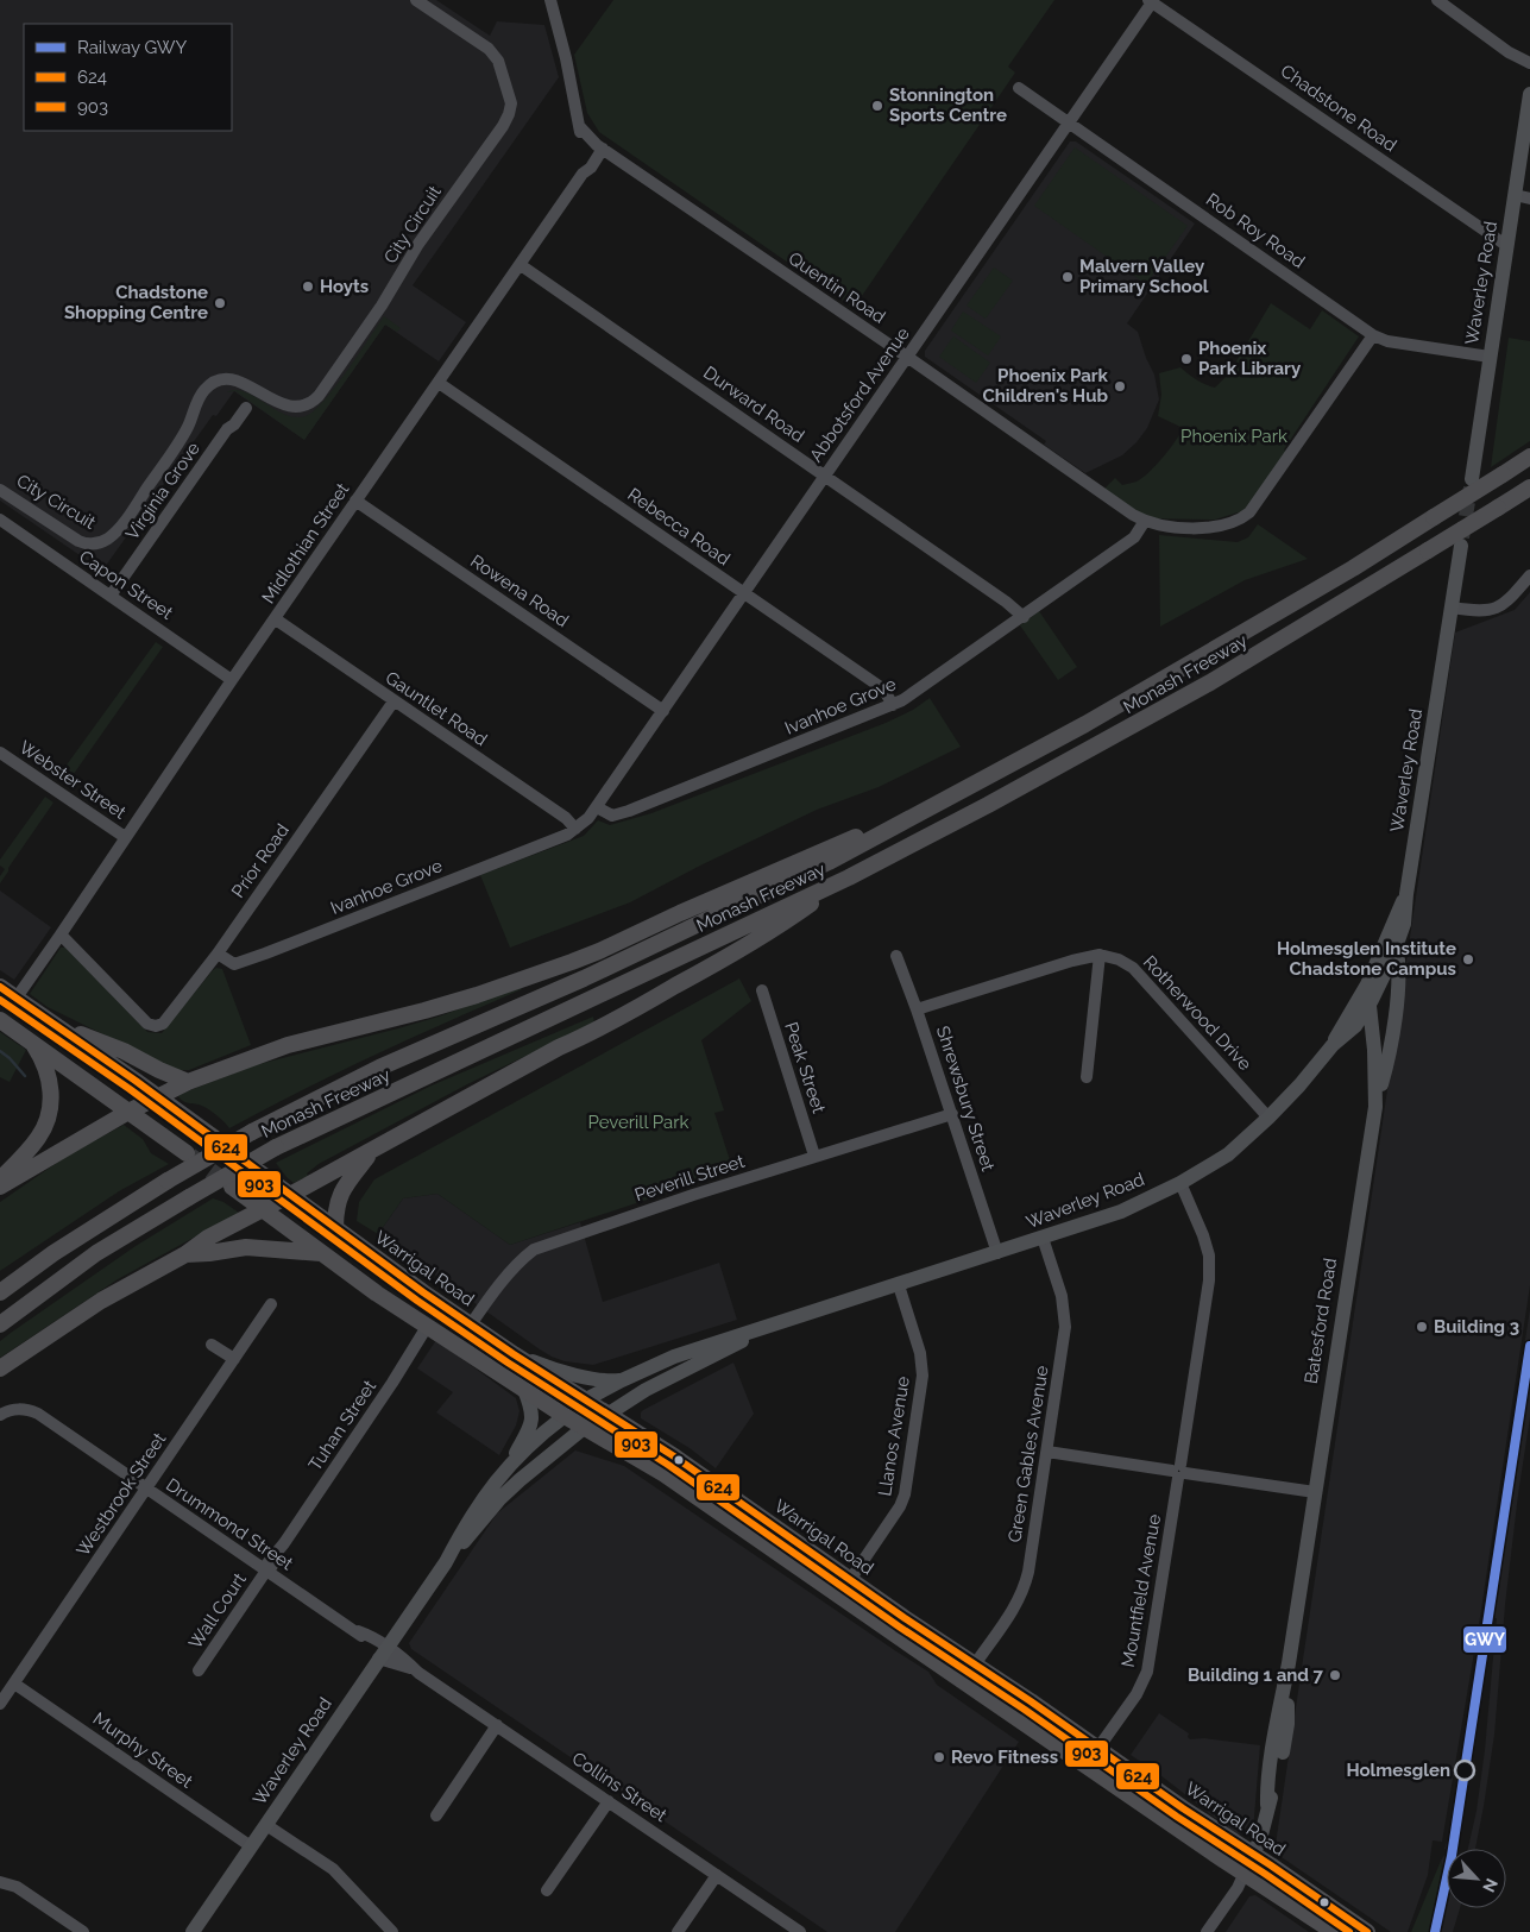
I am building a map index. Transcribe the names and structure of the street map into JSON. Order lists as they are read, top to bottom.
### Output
{
  "streets": {
    "highway": ["Waverley Road", "Monash Freeway", "Warrigal Road"],
    "main road": ["Batesford Road"],
    "street": [
      "Chadstone Road",
      "City Circuit",
      "Rob Roy Road",
      "Quentin Road",
      "Abbotsford Avenue",
      "Durward Road",
      "Virginia Grove",
      "Rebecca Road",
      "Midlothian Street",
      "Capon Street",
      "Rowena Road",
      "Ivanhoe Grove",
      "Gauntlet Road",
      "Webster Street",
      "Prior Road",
      "Rotherwood Drive",
      "Peak Street",
      "Shrewsbury Street",
      "Peverill Street",
      "Tuhan Street",
      "Llanos Avenue",
      "Green Gables Avenue",
      "Westbrook Street",
      "Drummond Street",
      "Mountfield Avenue",
      "Wall Court",
      "Murphy Street",
      "Collins Street"
    ]
  },
  "crossings": [
    ["Chadstone Road", "Waverley Road"],
    ["Chadstone Road", "Abbotsford Avenue"],
    ["Rob Roy Road", "Waverley Road"],
    ["Rob Roy Road", "Abbotsford Avenue"],
    ["Waverley Road", "Rotherwood Drive"],
    ["Waverley Road", "Shrewsbury Street"],
    ["Waverley Road", "Warrigal Road"],
    ["Waverley Road", "Batesford Road"],
    ["Waverley Road", "Llanos Avenue"],
    ["Waverley Road", "Green Gables Avenue"],
    ["Waverley Road", "Drummond Street"],
    ["Waverley Road", "Mountfield Avenue"],
    ["Waverley Road", "Murphy Street"],
    ["Waverley Road", "Collins Street"],
    ["Quentin Road", "Abbotsford Avenue"],
    ["Quentin Road", "Midlothian Street"],
    ["Quentin Road", "Ivanhoe Grove"],
    ["Abbotsford Avenue", "Durward Road"],
    ["Abbotsford Avenue", "Rebecca Road"],
    ["Abbotsford Avenue", "Rowena Road"],
    ["Abbotsford Avenue", "Ivanhoe Grove"],
    ["Durward Road", "Midlothian Street"],
    ["Durward Road", "Ivanhoe Grove"],
    ["Virginia Grove", "Capon Street"],
    ["Rebecca Road", "Midlothian Street"],
    ["Rebecca Road", "Ivanhoe Grove"],
    ["Midlothian Street", "Capon Street"],
    ["Midlothian Street", "Rowena Road"],
    ["Midlothian Street", "Gauntlet Road"],
    ["Midlothian Street", "Webster Street"],
    ["Midlothian Street", "Prior Road"],
    ["Ivanhoe Grove", "Gauntlet Road"],
    ["Ivanhoe Grove", "Prior Road"],
    ["Gauntlet Road", "Prior Road"],
    ["Peak Street", "Peverill Street"],
    ["Shrewsbury Street", "Peverill Street"],
    ["Peverill Street", "Warrigal Road"],
    ["Warrigal Road", "Batesford Road"],
    ["Warrigal Road", "Llanos Avenue"],
    ["Warrigal Road", "Green Gables Avenue"],
    ["Warrigal Road", "Mountfield Avenue"],
    ["Tuhan Street", "Drummond Street"],
    ["Tuhan Street", "Wall Court"],
    ["Westbrook Street", "Drummond Street"],
    ["Westbrook Street", "Murphy Street"],
    ["Drummond Street", "Wall Court"],
    ["Drummond Street", "Collins Street"]
  ],
  "parks": ["Phoenix Park", "Peverill Park"],
  "places": [
    "Stonnington Sports Centre",
    "Malvern Valley Primary School",
    "Hoyts",
    "Chadstone Shopping Centre",
    "Phoenix Park Library",
    "Phoenix Park Children's Hub",
    "Holmesglen Institute Chadstone Campus",
    "Building 3",
    "Building 1 and 7",
    "Revo Fitness",
    "Holmesglen"
  ],
  "lines": ["transit line 624", "transit line 903", "rail line GWY"],
  "legend": ["Railway GWY", "624", "903"],
  "north": "bottom right"
}
